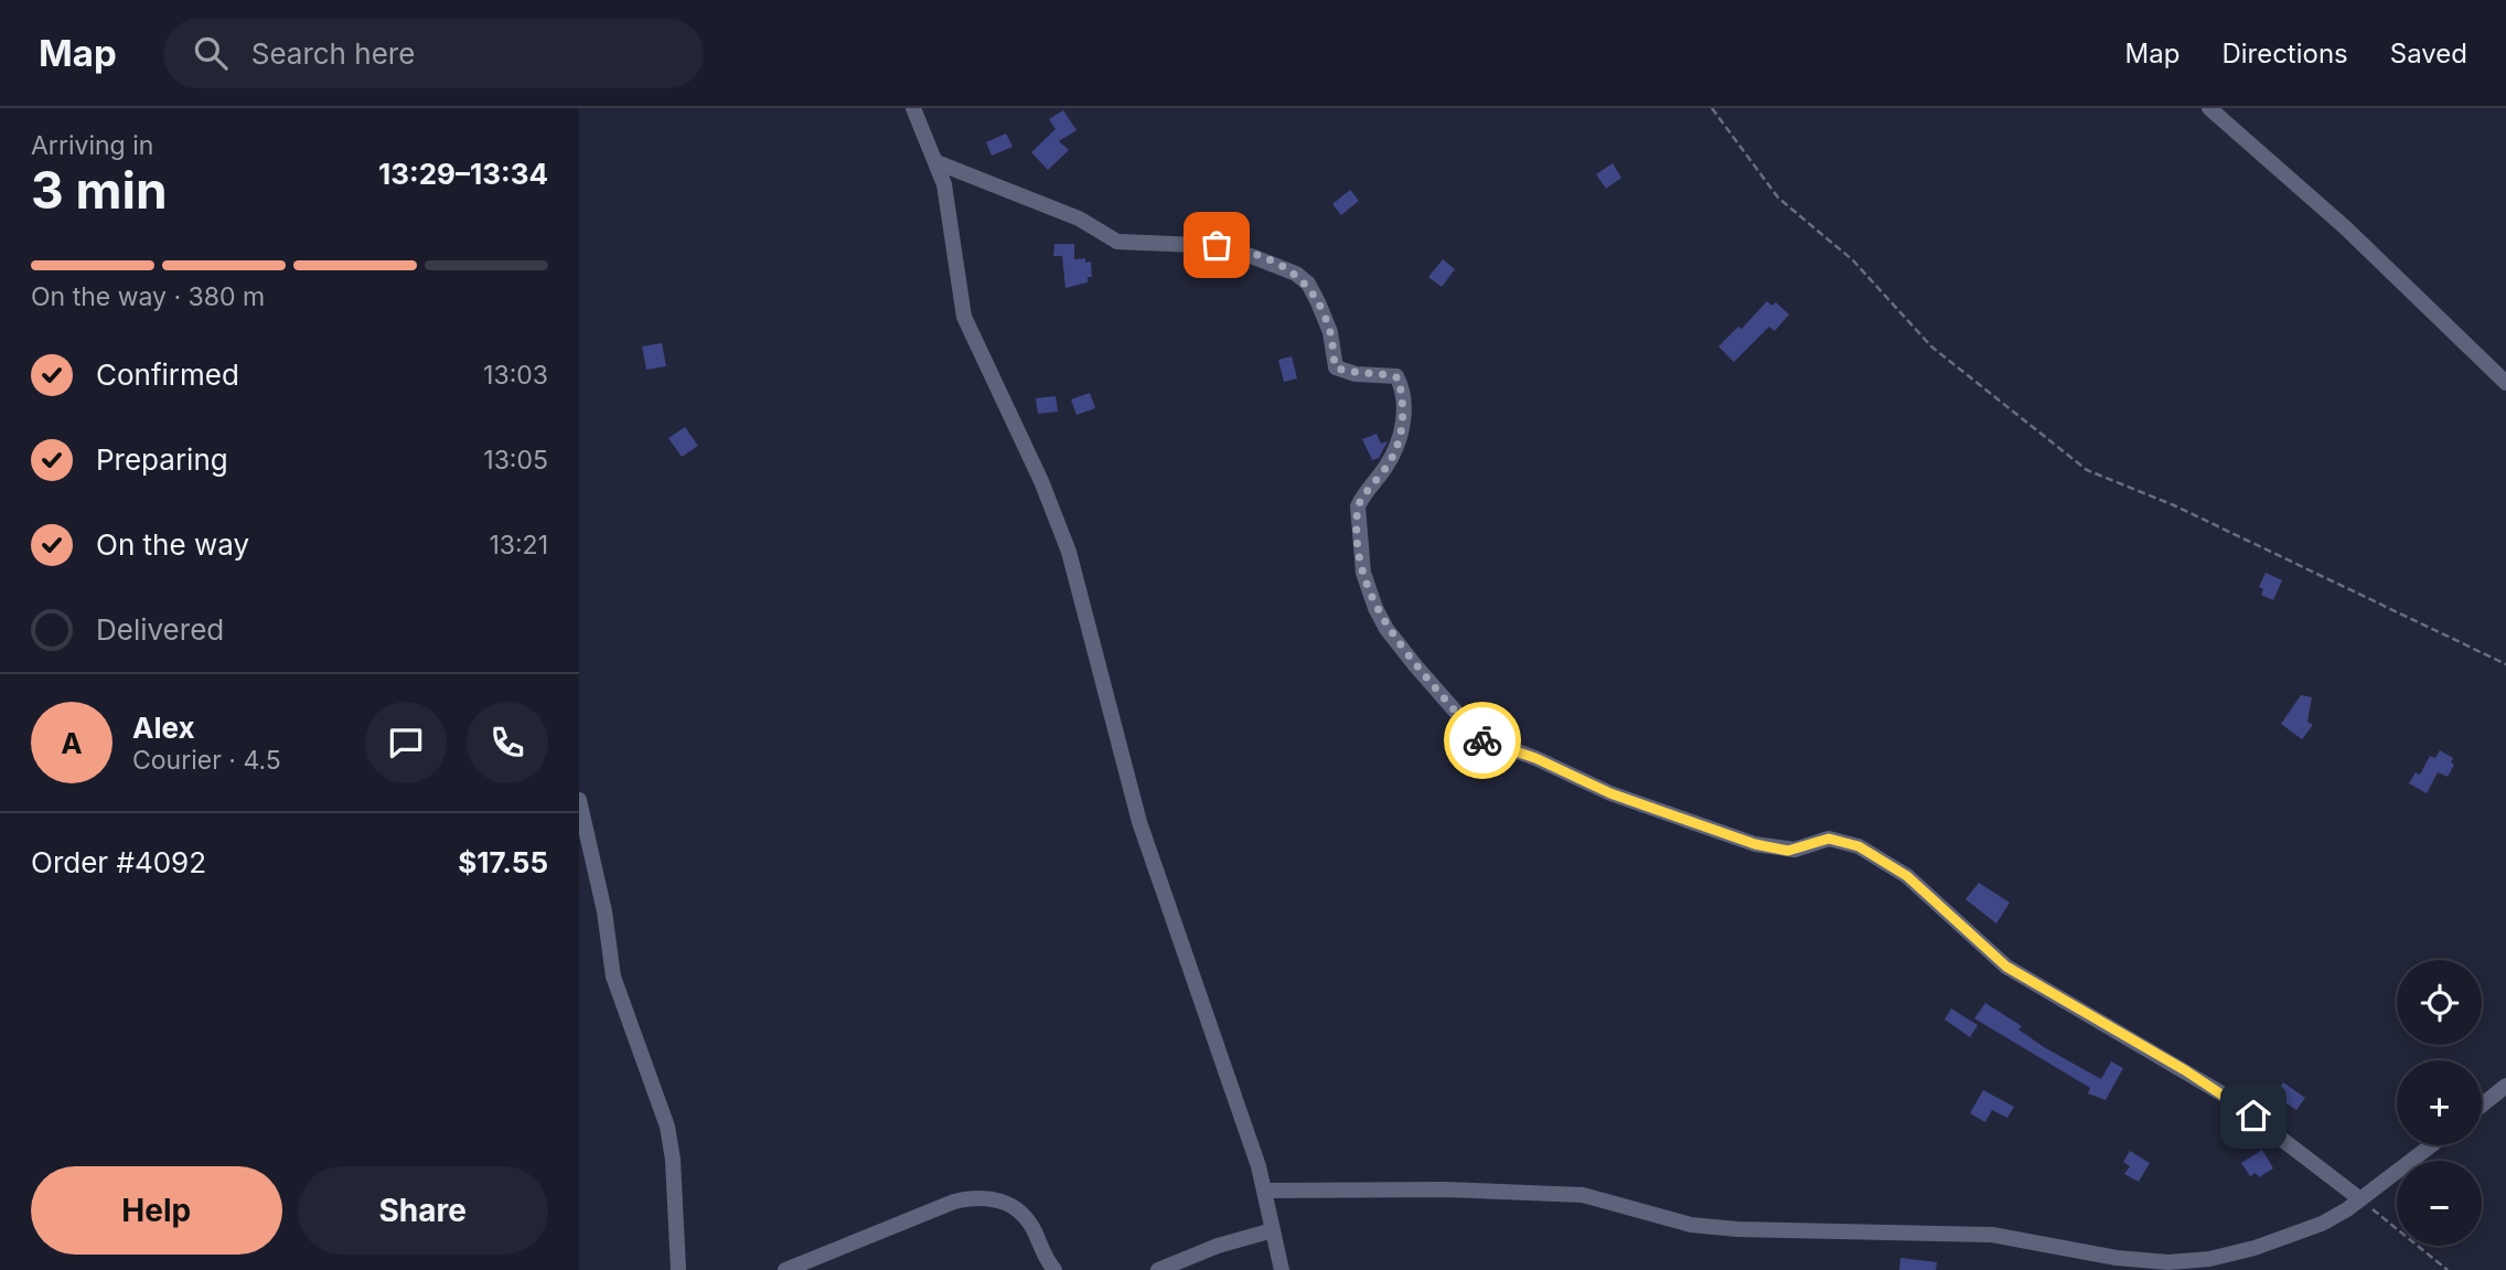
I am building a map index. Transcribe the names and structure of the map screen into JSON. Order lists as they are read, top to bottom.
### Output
{
  "page": {
    "header": "Map",
    "search": "Search here",
    "nav": ["Map", "Directions", "Saved"],
    "heading": ["3 min", "Arriving in", "13:29–13:34"],
    "panel": [
      "Alex",
      "Courier · 4.5",
      "Order #4092",
      "$17.55"
    ],
    "bar": "On the way · 380 m",
    "list": [
      ["Confirmed", "13:03"],
      ["Preparing", "13:05"],
      ["On the way", "13:21"],
      "Delivered"
    ],
    "round": "A",
    "map_buttons": ["+", "−"],
    "buttons": ["Help", "Share"]
  }
}
